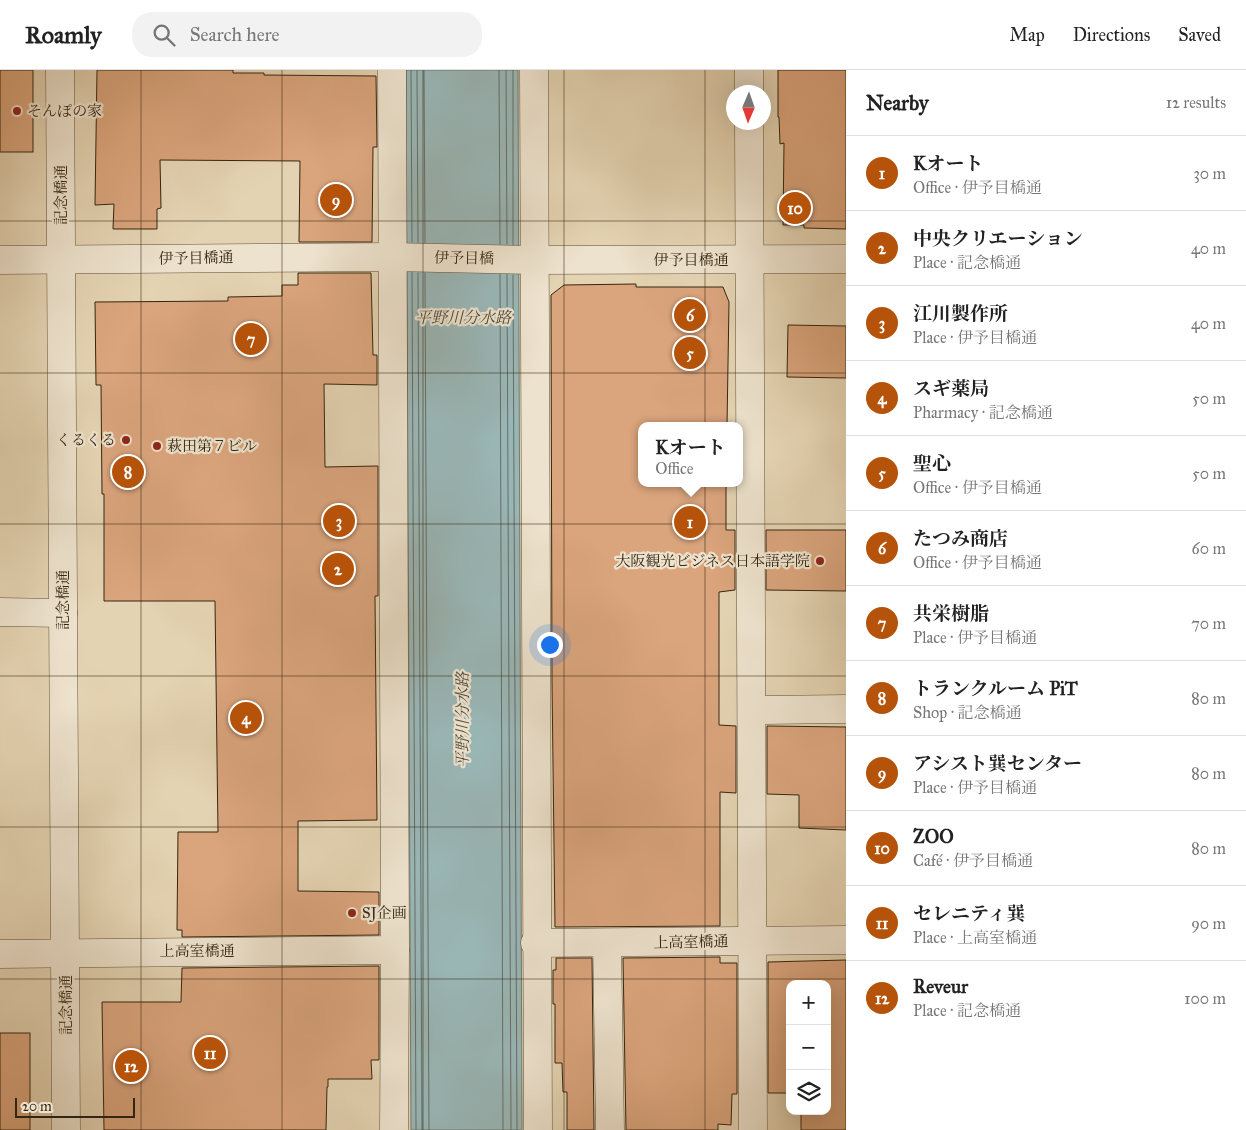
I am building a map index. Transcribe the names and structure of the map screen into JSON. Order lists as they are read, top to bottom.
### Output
{
  "streets": {
    "street": [
      "記念橋通",
      "伊予目橋通",
      "伊予目橋",
      "上高室橋通"
    ]
  },
  "crossings": [
    ["記念橋通", "伊予目橋通"],
    ["記念橋通", "上高室橋通"],
    ["伊予目橋通", "伊予目橋"]
  ],
  "water": ["平野川分水路"],
  "places": [
    "そんぽの家",
    "くるくる",
    "萩田第７ビル",
    "大阪観光ビジネス日本語学院",
    "SJ企画"
  ],
  "scale_bar": "20 m",
  "north": "bottom",
  "page": {
    "header": "Roamly",
    "search": "Search here",
    "nav": ["Map", "Directions", "Saved"],
    "heading": ["Nearby", "12 results"],
    "list": [
      {
        "mark": "1",
        "name": "Kオート",
        "note": "Office · 伊予目橋通",
        "value": "30 m"
      },
      {
        "mark": "2",
        "name": "中央クリエーション",
        "note": "Place · 記念橋通",
        "value": "40 m"
      },
      {
        "mark": "3",
        "name": "江川製作所",
        "note": "Place · 伊予目橋通",
        "value": "40 m"
      },
      {
        "mark": "4",
        "name": "スギ薬局",
        "note": "Pharmacy · 記念橋通",
        "value": "50 m"
      },
      {
        "mark": "5",
        "name": "聖心",
        "note": "Office · 伊予目橋通",
        "value": "50 m"
      },
      {
        "mark": "6",
        "name": "たつみ商店",
        "note": "Office · 伊予目橋通",
        "value": "60 m"
      },
      {
        "mark": "7",
        "name": "共栄樹脂",
        "note": "Place · 伊予目橋通",
        "value": "70 m"
      },
      {
        "mark": "8",
        "name": "トランクルーム PiT",
        "note": "Shop · 記念橋通",
        "value": "80 m"
      },
      {
        "mark": "9",
        "name": "アシスト巽センター",
        "note": "Place · 伊予目橋通",
        "value": "80 m"
      },
      {
        "mark": "10",
        "name": "ZOO",
        "note": "Café · 伊予目橋通",
        "value": "80 m"
      },
      {
        "mark": "11",
        "name": "セレニティ巽",
        "note": "Place · 上高室橋通",
        "value": "90 m"
      },
      {
        "mark": "12",
        "name": "Reveur",
        "note": "Place · 記念橋通",
        "value": "100 m"
      }
    ],
    "pins": [
      "9",
      "10",
      "6",
      "7",
      "5",
      "8",
      "3",
      "1",
      "2",
      "4",
      "11",
      "12"
    ],
    "popup": ["Kオート", "Office"],
    "map_buttons": ["+", "−"],
    "scale": "20 m"
  }
}
